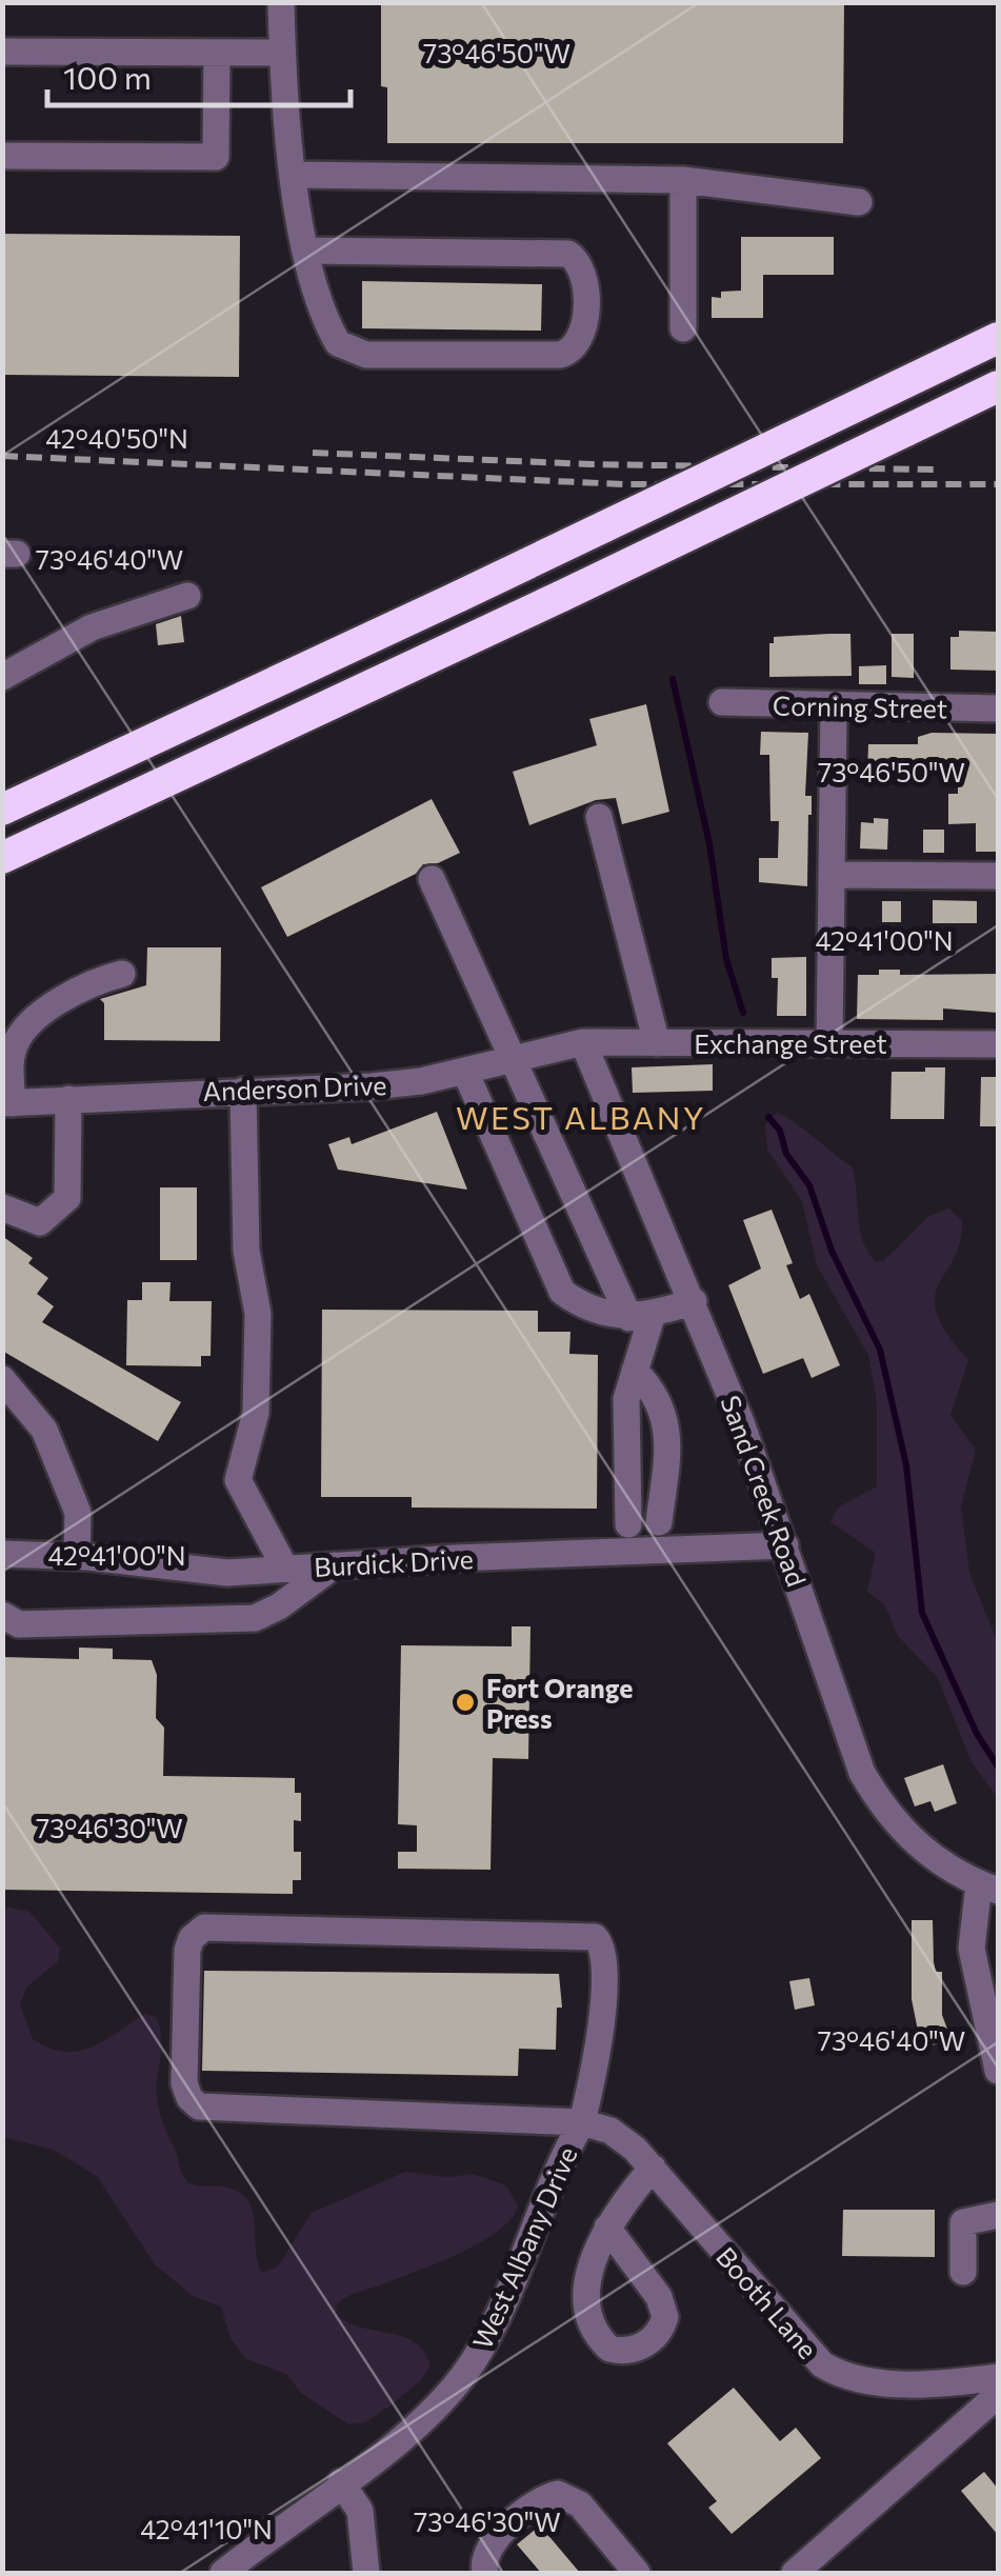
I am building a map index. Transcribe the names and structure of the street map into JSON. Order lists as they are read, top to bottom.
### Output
{
  "streets": {
    "street": [
      "Corning Street",
      "Exchange Street",
      "Anderson Drive",
      "Sand Creek Road",
      "Burdick Drive",
      "West Albany Drive",
      "Booth Lane"
    ]
  },
  "crossings": [
    ["Exchange Street", "Anderson Drive"],
    ["Exchange Street", "Sand Creek Road"],
    ["Anderson Drive", "Sand Creek Road"],
    ["Sand Creek Road", "Burdick Drive"],
    ["West Albany Drive", "Booth Lane"]
  ],
  "districts": ["WEST ALBANY"],
  "places": ["Fort Orange Press"],
  "scale_bar": "100 m",
  "coordinates": [
    "73°46'50\"W",
    "42°40'50\"N",
    "73°46'40\"W",
    "42°41'00\"N",
    "73°46'30\"W",
    "42°41'10\"N"
  ]
}
